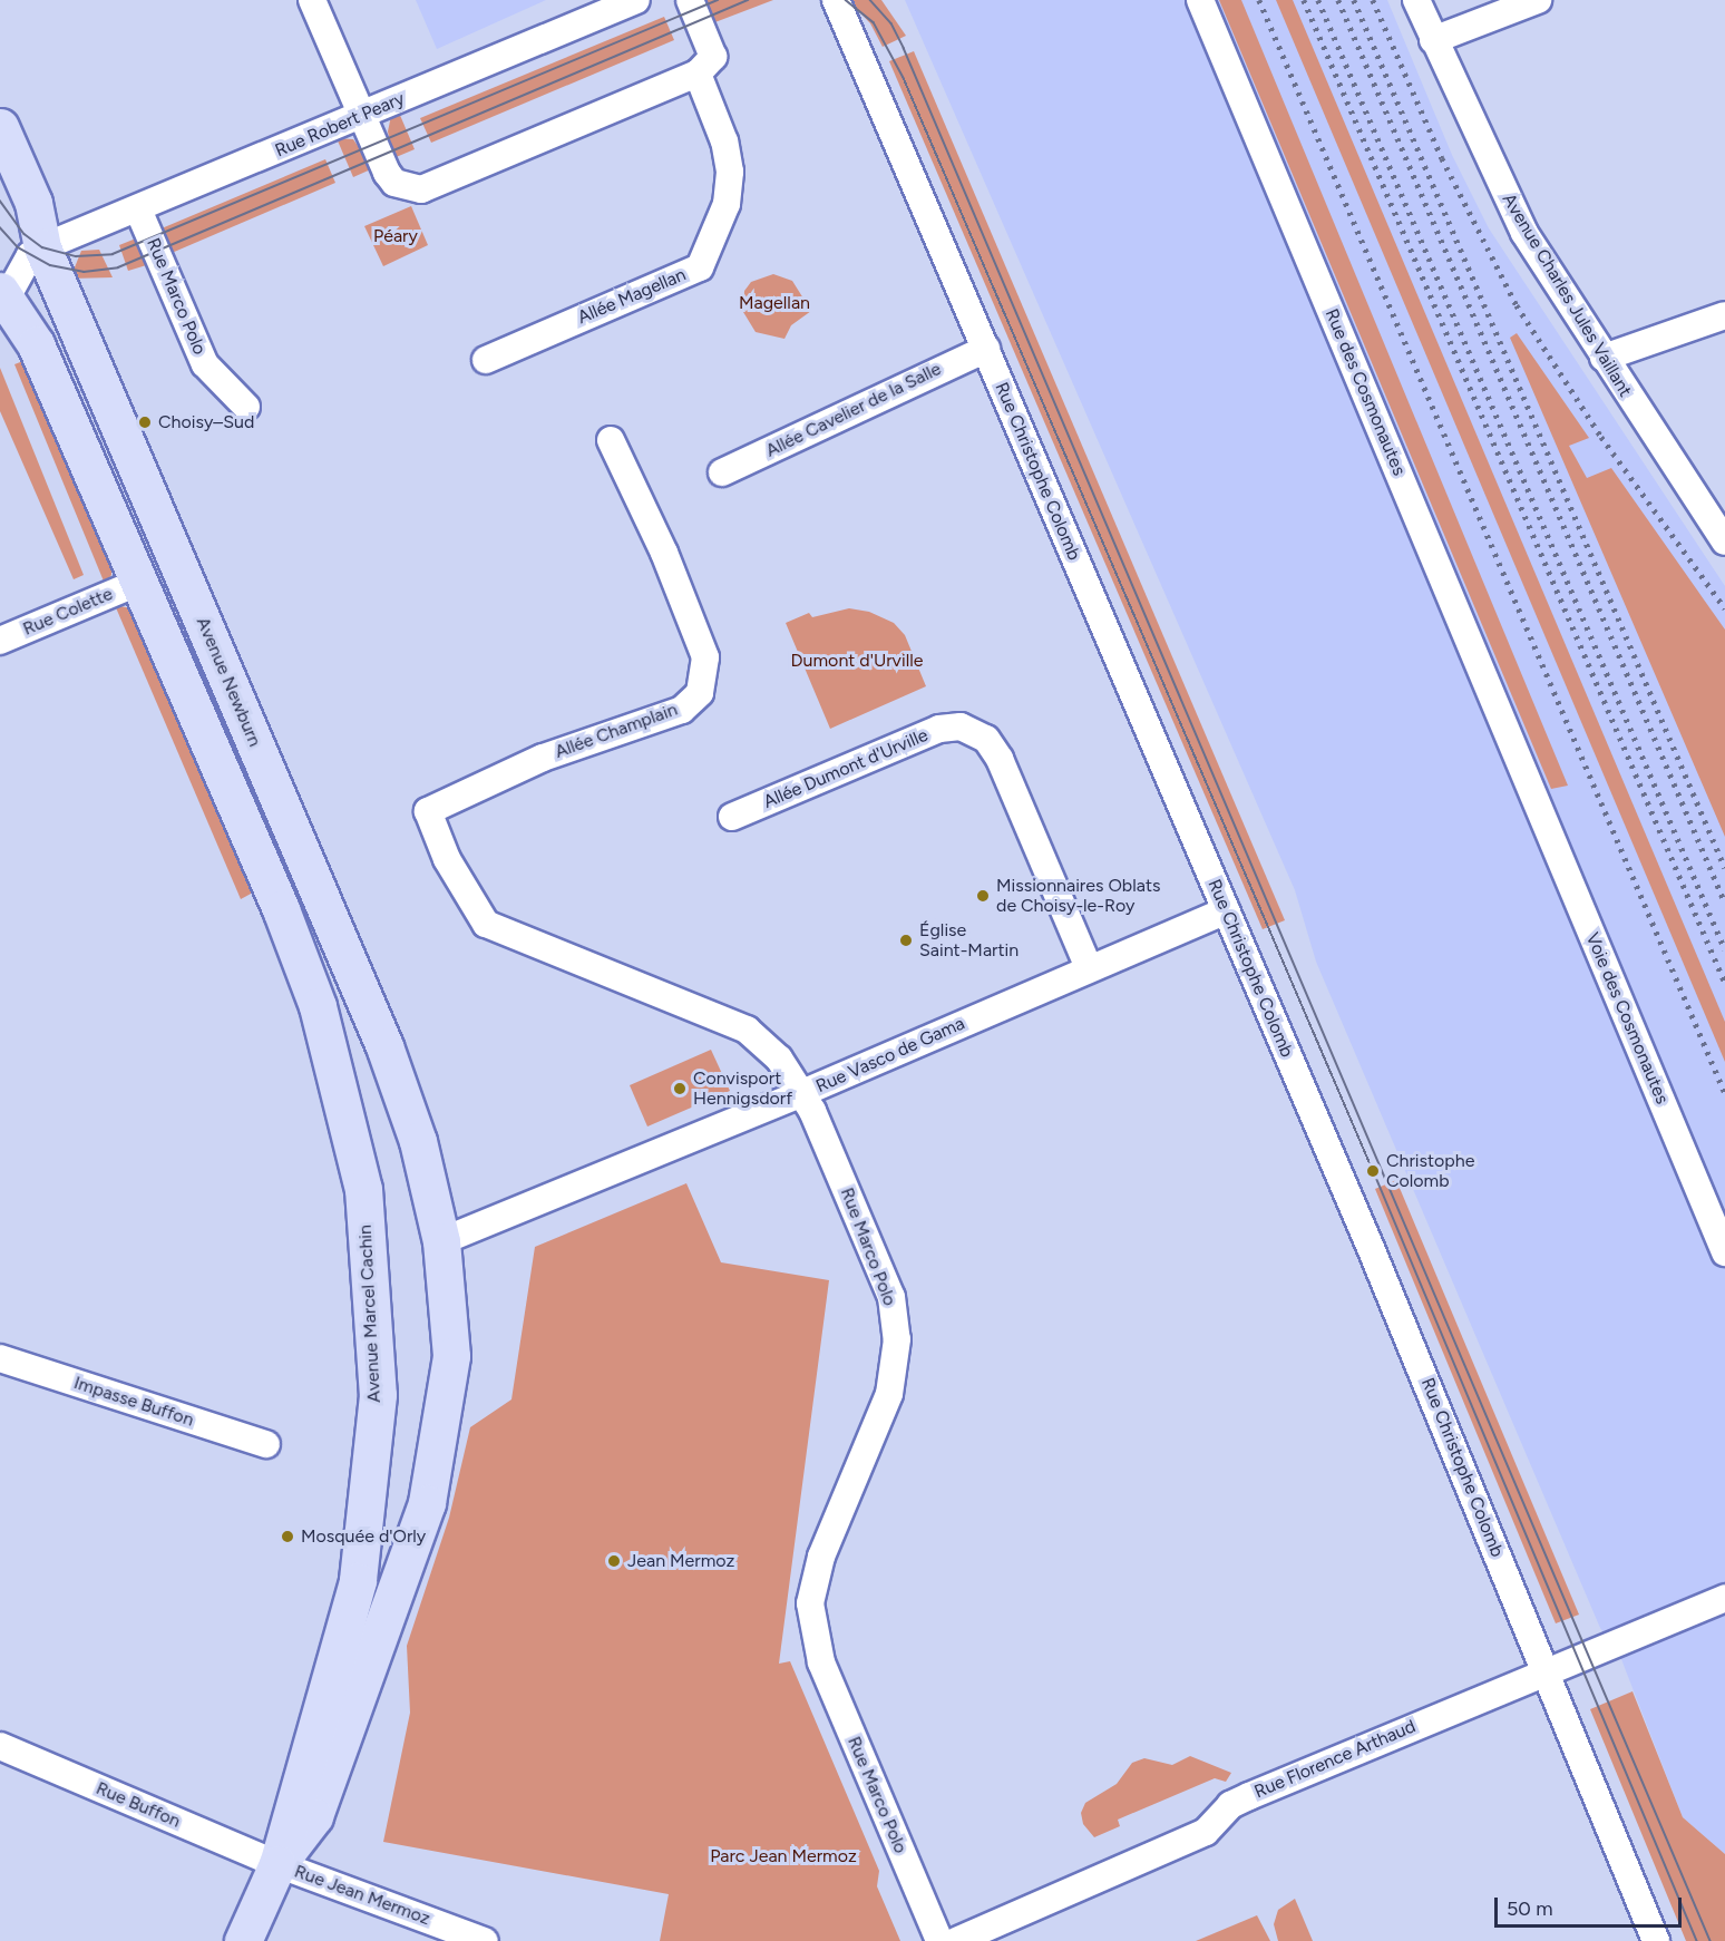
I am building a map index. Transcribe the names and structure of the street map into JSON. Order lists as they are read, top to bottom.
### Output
{
  "streets": {
    "main road": ["Avenue Newburn", "Avenue Marcel Cachin"],
    "street": [
      "Rue Robert Peary",
      "Avenue Charles Jules Vaillant",
      "Rue Marco Polo",
      "Allée Magellan",
      "Rue des Cosmonautes",
      "Allée Cavelier de la Salle",
      "Rue Christophe Colomb",
      "Rue Colette",
      "Allée Champlain",
      "Allée Dumont d'Urville",
      "Voie des Cosmonautes",
      "Rue Vasco de Gama",
      "Impasse Buffon",
      "Rue Florence Arthaud",
      "Rue Buffon",
      "Rue Jean Mermoz"
    ]
  },
  "crossings": [
    ["Rue Robert Peary", "Rue Marco Polo"],
    ["Rue Robert Peary", "Avenue Newburn"],
    ["Rue Marco Polo", "Allée Champlain"],
    ["Rue Marco Polo", "Rue Vasco de Gama"],
    ["Rue des Cosmonautes", "Voie des Cosmonautes"],
    ["Allée Cavelier de la Salle", "Rue Christophe Colomb"],
    ["Rue Christophe Colomb", "Rue Vasco de Gama"],
    ["Rue Christophe Colomb", "Rue Florence Arthaud"],
    ["Rue Colette", "Avenue Marcel Cachin"],
    ["Avenue Newburn", "Rue Vasco de Gama"],
    ["Avenue Newburn", "Avenue Marcel Cachin"],
    ["Allée Dumont d'Urville", "Rue Vasco de Gama"],
    ["Rue Vasco de Gama", "Avenue Marcel Cachin"],
    ["Avenue Marcel Cachin", "Rue Buffon"],
    ["Avenue Marcel Cachin", "Rue Jean Mermoz"],
    ["Rue Buffon", "Rue Jean Mermoz"]
  ],
  "parks": [
    "Péary",
    "Magellan",
    "Dumont d'Urville",
    "Parc Jean Mermoz"
  ],
  "places": [
    "Choisy–Sud",
    "Missionnaires Oblats de Choisy-le-Roy",
    "Église Saint-Martin",
    "Convisport Hennigsdorf",
    "Christophe Colomb",
    "Mosquée d'Orly",
    "Jean Mermoz"
  ],
  "scale_bar": "50 m"
}
